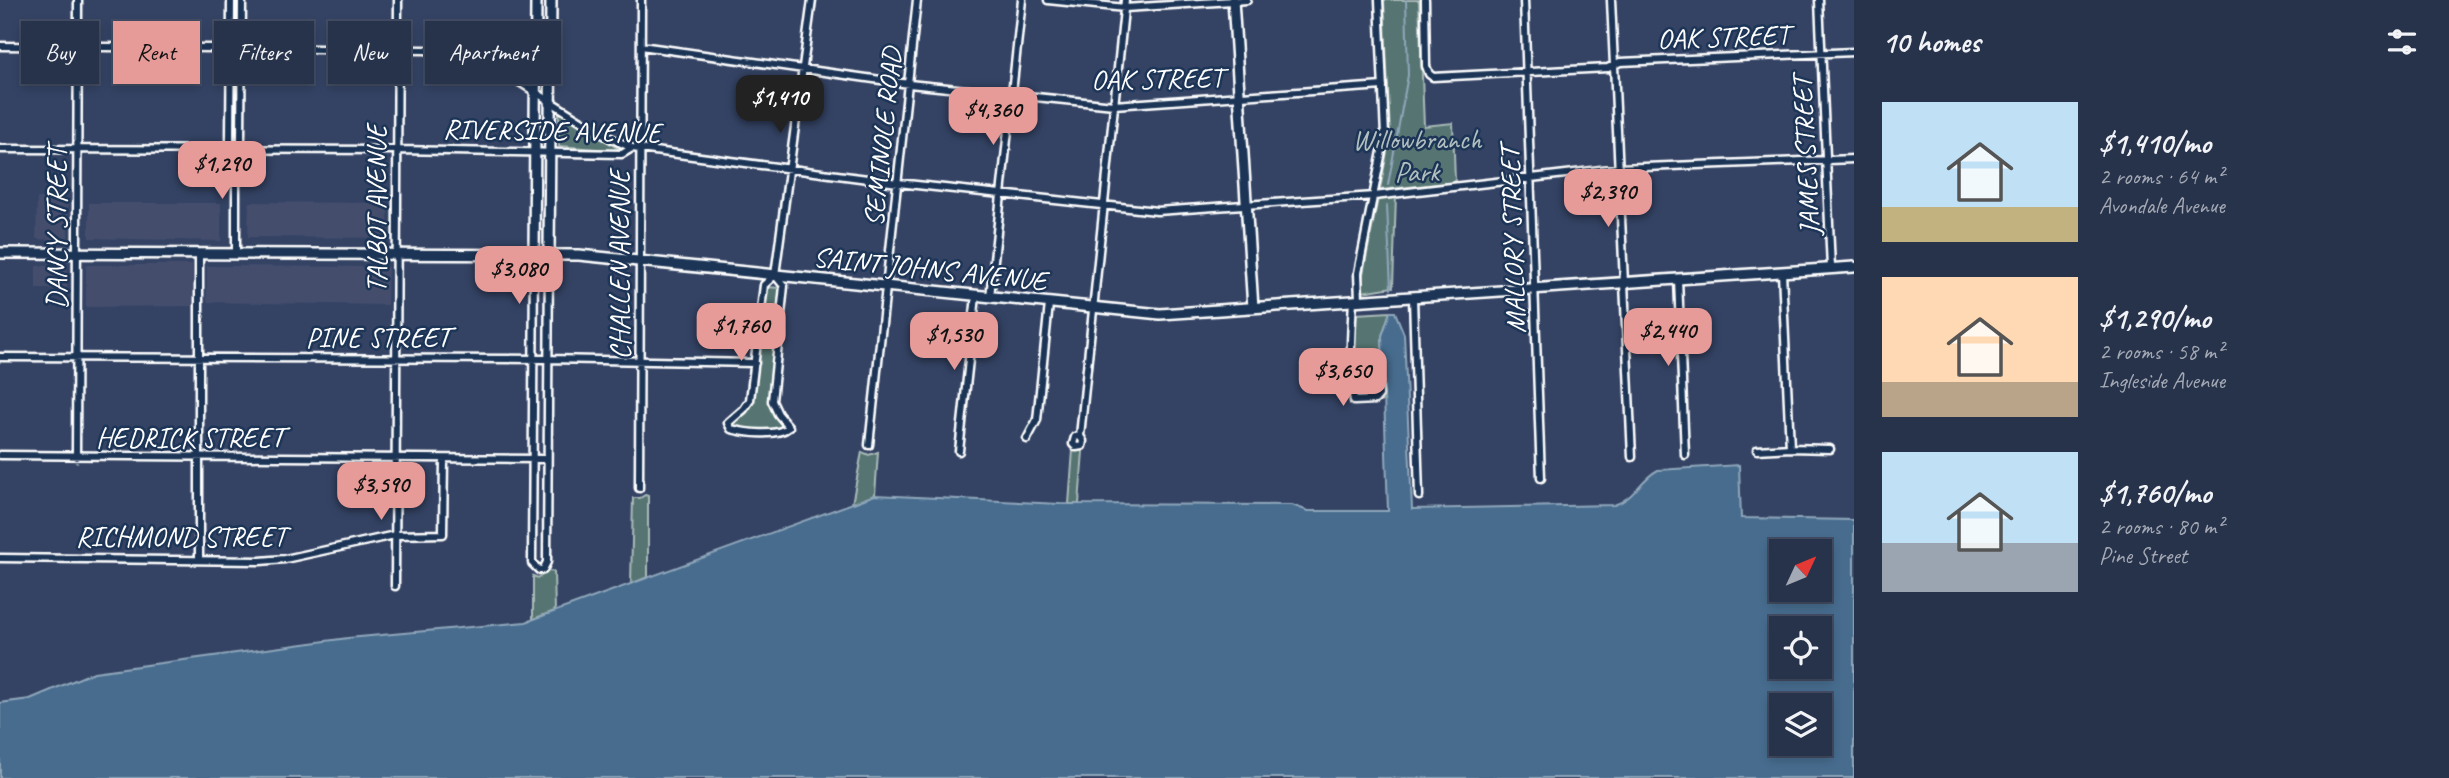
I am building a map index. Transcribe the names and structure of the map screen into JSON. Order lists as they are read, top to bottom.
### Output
{
  "streets": {
    "main road": ["SAINT JOHNS AVENUE"],
    "street": [
      "OAK STREET",
      "RIVERSIDE AVENUE",
      "SEMINOLE ROAD",
      "JAMES STREET",
      "TALBOT AVENUE",
      "DANCY STREET",
      "MALLORY STREET",
      "CHALLEN AVENUE",
      "PINE STREET",
      "HEDRICK STREET",
      "RICHMOND STREET"
    ]
  },
  "crossings": [
    ["OAK STREET", "SEMINOLE ROAD"],
    ["OAK STREET", "JAMES STREET"],
    ["OAK STREET", "MALLORY STREET"],
    ["OAK STREET", "CHALLEN AVENUE"],
    ["RIVERSIDE AVENUE", "SEMINOLE ROAD"],
    ["RIVERSIDE AVENUE", "JAMES STREET"],
    ["RIVERSIDE AVENUE", "TALBOT AVENUE"],
    ["RIVERSIDE AVENUE", "DANCY STREET"],
    ["RIVERSIDE AVENUE", "MALLORY STREET"],
    ["RIVERSIDE AVENUE", "CHALLEN AVENUE"],
    ["SEMINOLE ROAD", "SAINT JOHNS AVENUE"],
    ["JAMES STREET", "SAINT JOHNS AVENUE"],
    ["TALBOT AVENUE", "SAINT JOHNS AVENUE"],
    ["TALBOT AVENUE", "PINE STREET"],
    ["TALBOT AVENUE", "HEDRICK STREET"],
    ["TALBOT AVENUE", "RICHMOND STREET"],
    ["DANCY STREET", "SAINT JOHNS AVENUE"],
    ["DANCY STREET", "PINE STREET"],
    ["DANCY STREET", "HEDRICK STREET"],
    ["MALLORY STREET", "SAINT JOHNS AVENUE"],
    ["CHALLEN AVENUE", "SAINT JOHNS AVENUE"],
    ["CHALLEN AVENUE", "PINE STREET"],
    ["HEDRICK STREET", "RICHMOND STREET"]
  ],
  "parks": ["Willowbranch Park"],
  "north": "top right",
  "page": {
    "heading": "10 homes",
    "chip": [
      "Buy",
      "Rent",
      "Filters",
      "New",
      "Apartment"
    ],
    "price": [
      "$1,410",
      "$4,360",
      "$1,290",
      "$2,390",
      "$3,080",
      "$1,760",
      "$2,440",
      "$1,530",
      "$3,650",
      "$3,590"
    ],
    "list": [
      {
        "name": "$1,410/mo",
        "note": "2 rooms · 64 m² · Avondale Avenue"
      },
      {
        "name": "$1,290/mo",
        "note": "2 rooms · 58 m² · Ingleside Avenue"
      },
      {
        "name": "$1,760/mo",
        "note": "2 rooms · 80 m² · Pine Street"
      }
    ]
  }
}
